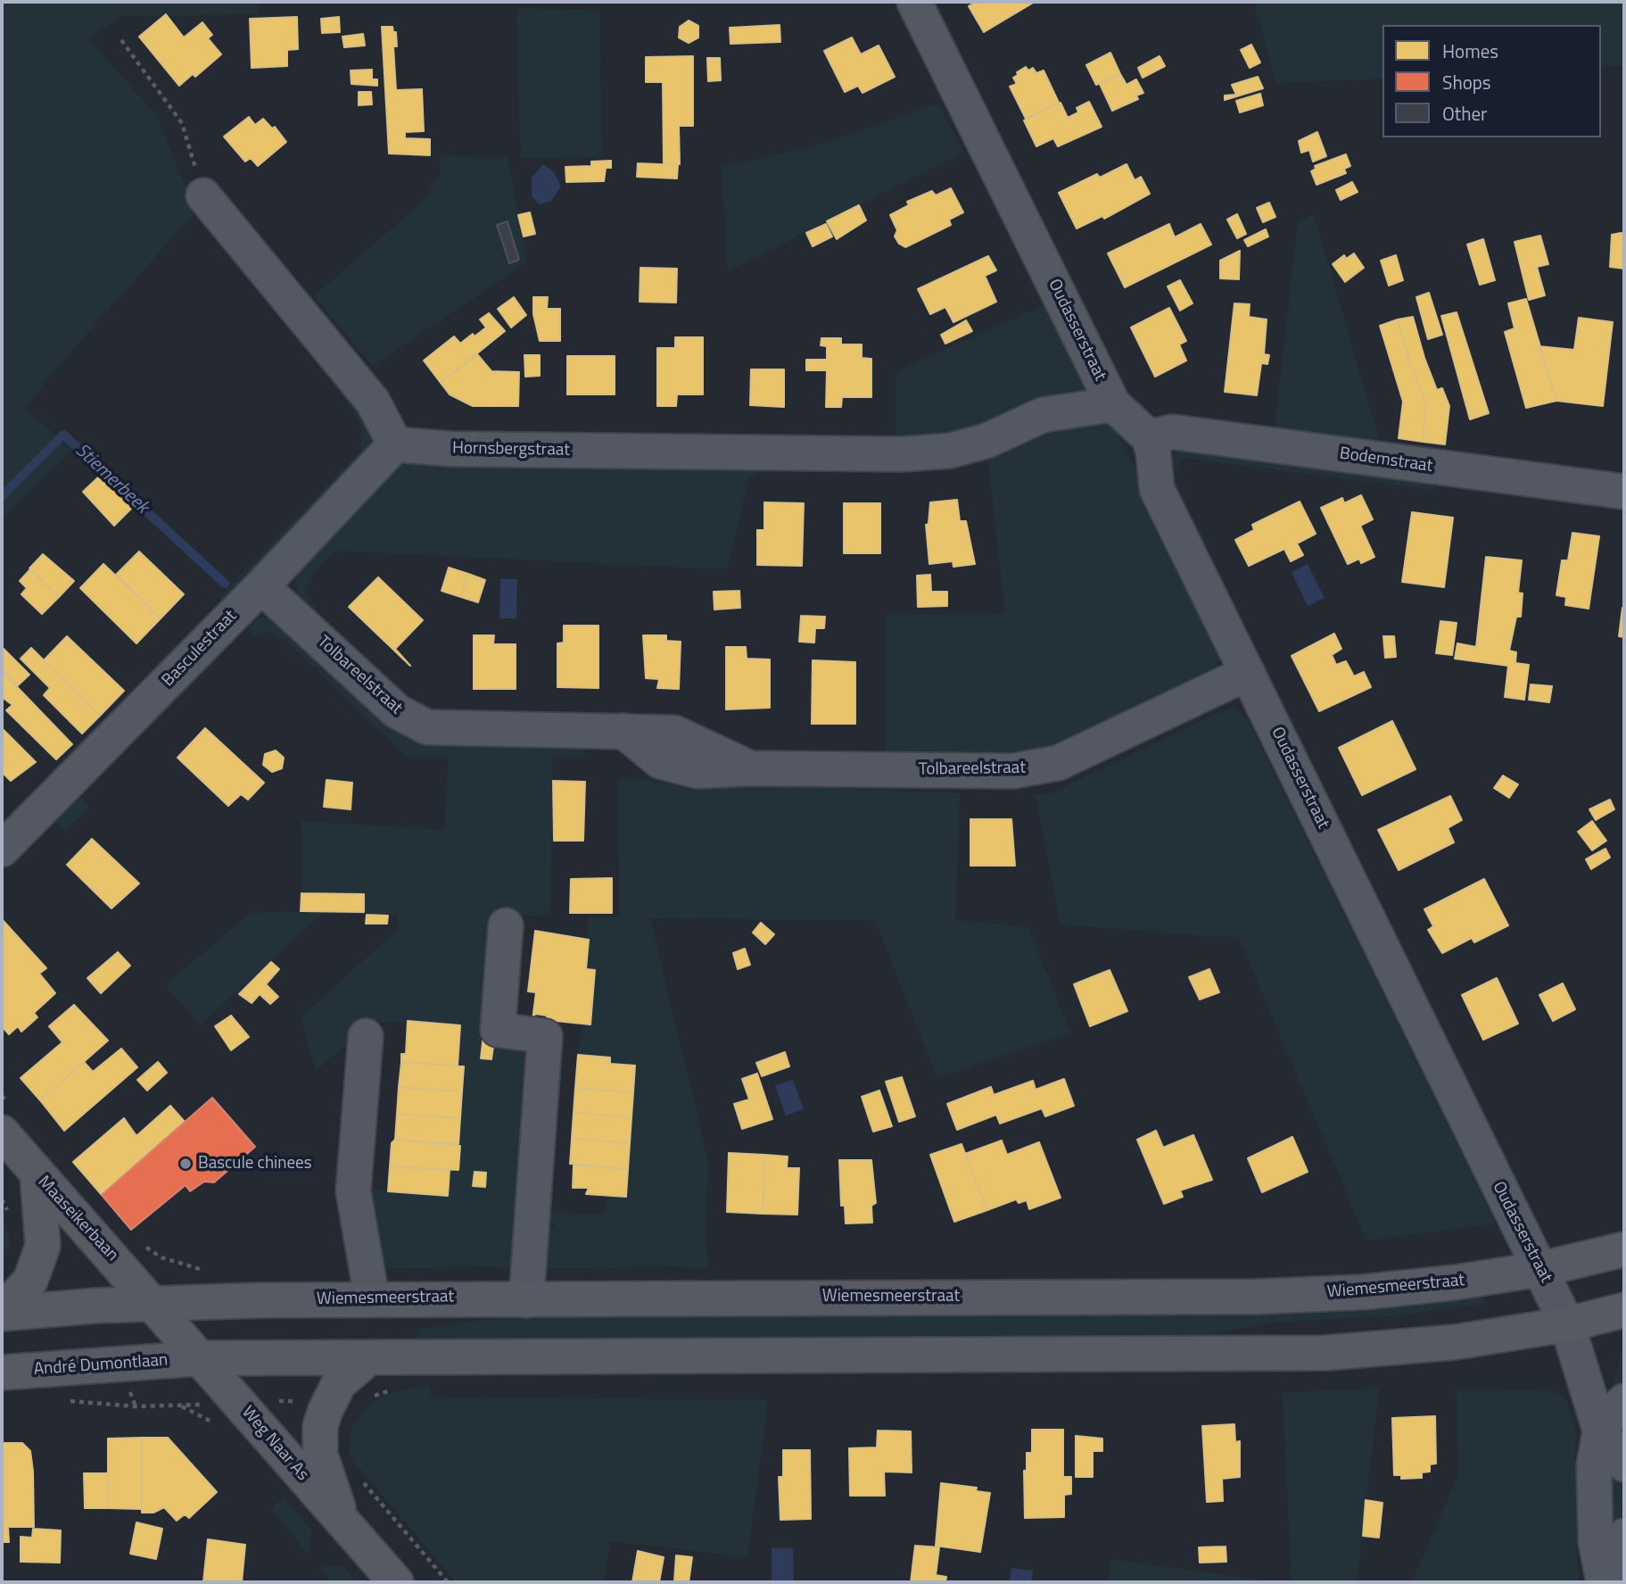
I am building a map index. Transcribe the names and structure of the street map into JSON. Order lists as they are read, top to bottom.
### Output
{
  "streets": {
    "main road": [
      "Maaseikerbaan",
      "Wiemesmeerstraat",
      "André Dumontlaan",
      "Weg Naar As"
    ],
    "street": [
      "Oudasserstraat",
      "Hornsbergstraat",
      "Bodemstraat",
      "Basculestraat",
      "Tolbareelstraat"
    ]
  },
  "crossings": [
    ["Oudasserstraat", "Hornsbergstraat"],
    ["Oudasserstraat", "Bodemstraat"],
    ["Oudasserstraat", "Tolbareelstraat"],
    ["Oudasserstraat", "Wiemesmeerstraat"],
    ["Hornsbergstraat", "Basculestraat"],
    ["Basculestraat", "Tolbareelstraat"],
    ["Maaseikerbaan", "Wiemesmeerstraat"],
    ["Maaseikerbaan", "Weg Naar As"],
    ["Wiemesmeerstraat", "Weg Naar As"],
    ["André Dumontlaan", "Weg Naar As"]
  ],
  "water": ["Stiemerbeek"],
  "places": ["Bascule chinees"],
  "legend": ["Homes", "Shops", "Other"]
}
